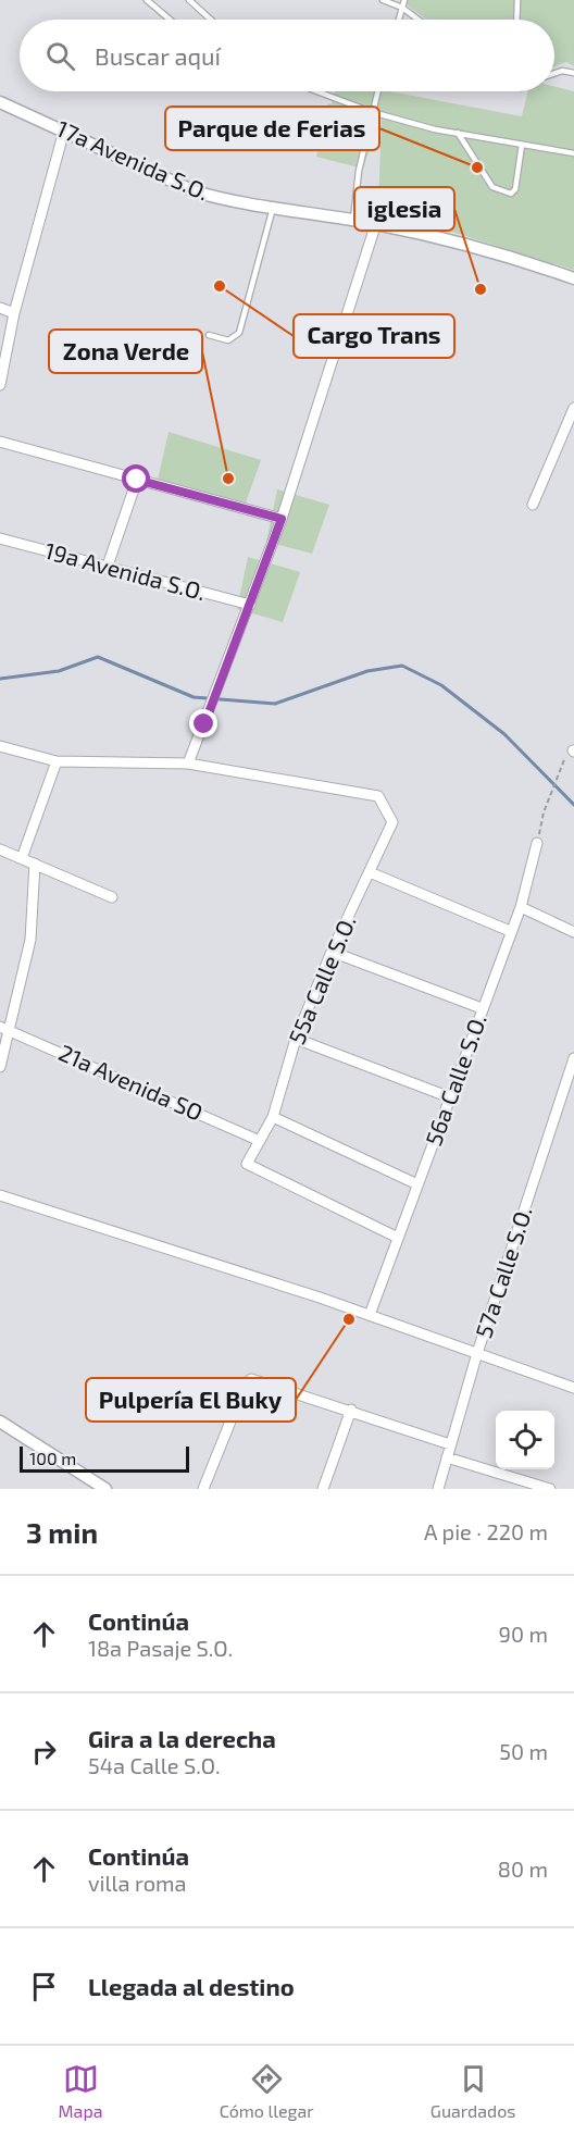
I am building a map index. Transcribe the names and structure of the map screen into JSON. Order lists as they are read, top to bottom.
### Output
{
  "streets": {
    "street": [
      "17a Avenida S.O.",
      "19a Avenida S.O.",
      "55a Calle S.O.",
      "56a Calle S.O.",
      "21a Avenida SO",
      "57a Calle S.O."
    ]
  },
  "crossings": [
    ["55a Calle S.O.", "56a Calle S.O."],
    ["55a Calle S.O.", "21a Avenida SO"]
  ],
  "places": [
    "Parque de Ferias",
    "Cargo Trans",
    "iglesia",
    "Zona Verde",
    "Pulpería El Buky"
  ],
  "scale_bar": "100 m",
  "page": {
    "search": "Buscar aquí",
    "scale": "100 m",
    "heading": ["3 min", "A pie · 220 m"],
    "list": [
      ["Continúa", "18a Pasaje S.O.", "90 m"],
      ["Gira a la derecha", "54a Calle S.O.", "50 m"],
      ["Continúa", "villa roma", "80 m"],
      "Llegada al destino"
    ],
    "nav": ["Mapa", "Cómo llegar", "Guardados"]
  }
}
